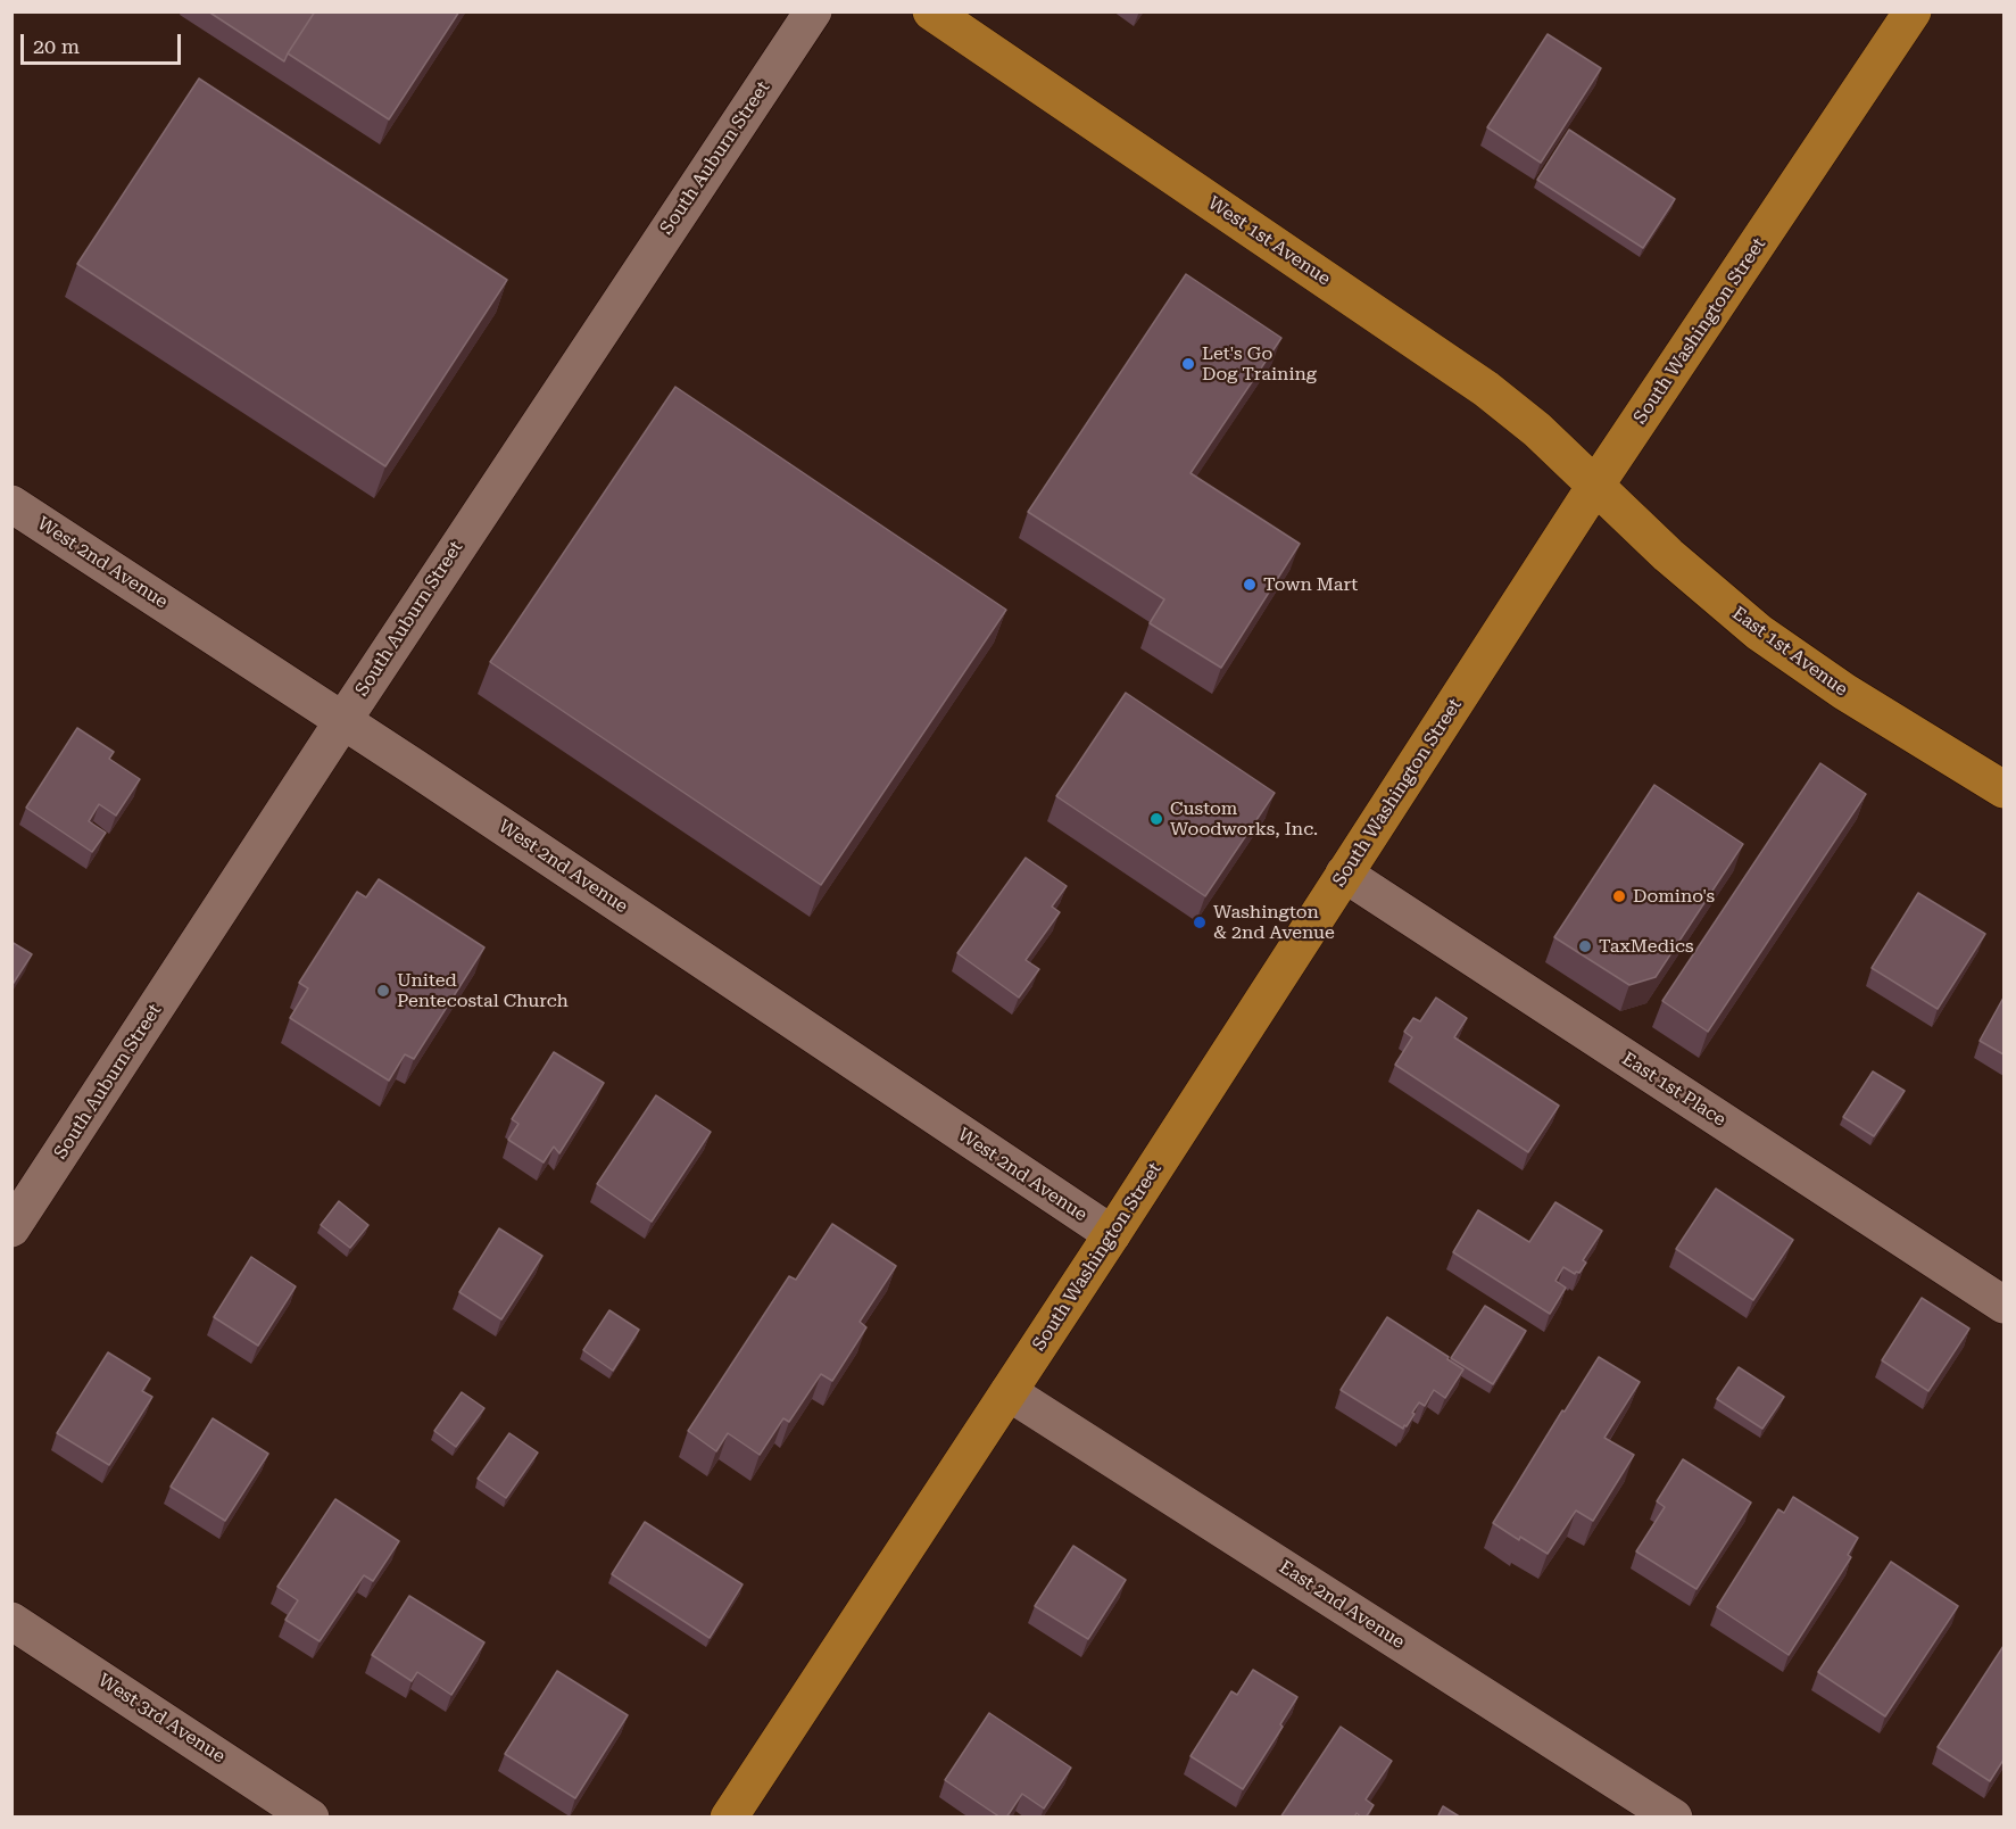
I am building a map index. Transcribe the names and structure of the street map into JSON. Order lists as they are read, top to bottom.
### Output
{
  "streets": {
    "main road": ["West 1st Avenue", "South Washington Street", "East 1st Avenue"],
    "street": [
      "South Auburn Street",
      "West 2nd Avenue",
      "East 1st Place",
      "East 2nd Avenue",
      "West 3rd Avenue"
    ]
  },
  "crossings": [
    ["South Auburn Street", "West 2nd Avenue"],
    ["West 1st Avenue", "South Washington Street"],
    ["West 1st Avenue", "East 1st Avenue"],
    ["South Washington Street", "West 2nd Avenue"],
    ["South Washington Street", "East 1st Avenue"],
    ["South Washington Street", "East 1st Place"],
    ["South Washington Street", "East 2nd Avenue"]
  ],
  "places": [
    "Let's Go Dog Training",
    "Town Mart",
    "Custom Woodworks, Inc.",
    "Domino's",
    "Washington & 2nd Avenue",
    "TaxMedics",
    "United Pentecostal Church"
  ],
  "scale_bar": "20 m"
}
